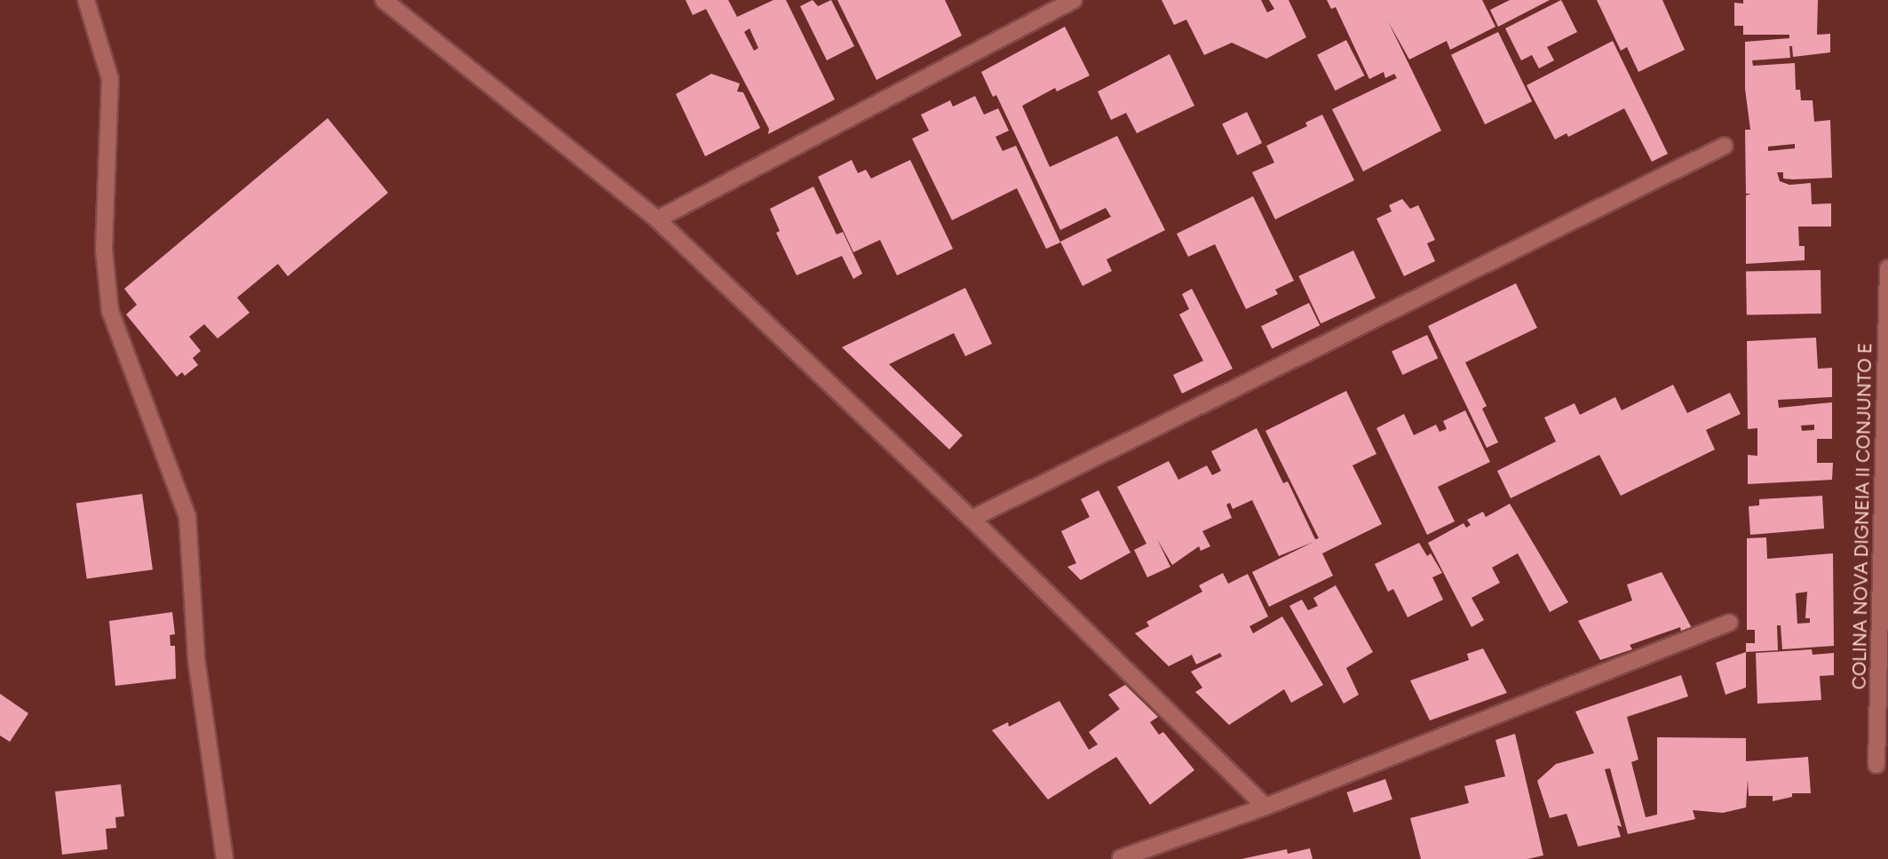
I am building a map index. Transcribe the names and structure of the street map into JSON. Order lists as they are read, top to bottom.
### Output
{
  "streets": {
    "street": ["COLINA NOVA DIGNEIA II CONJUNTO E"]
  }
}
